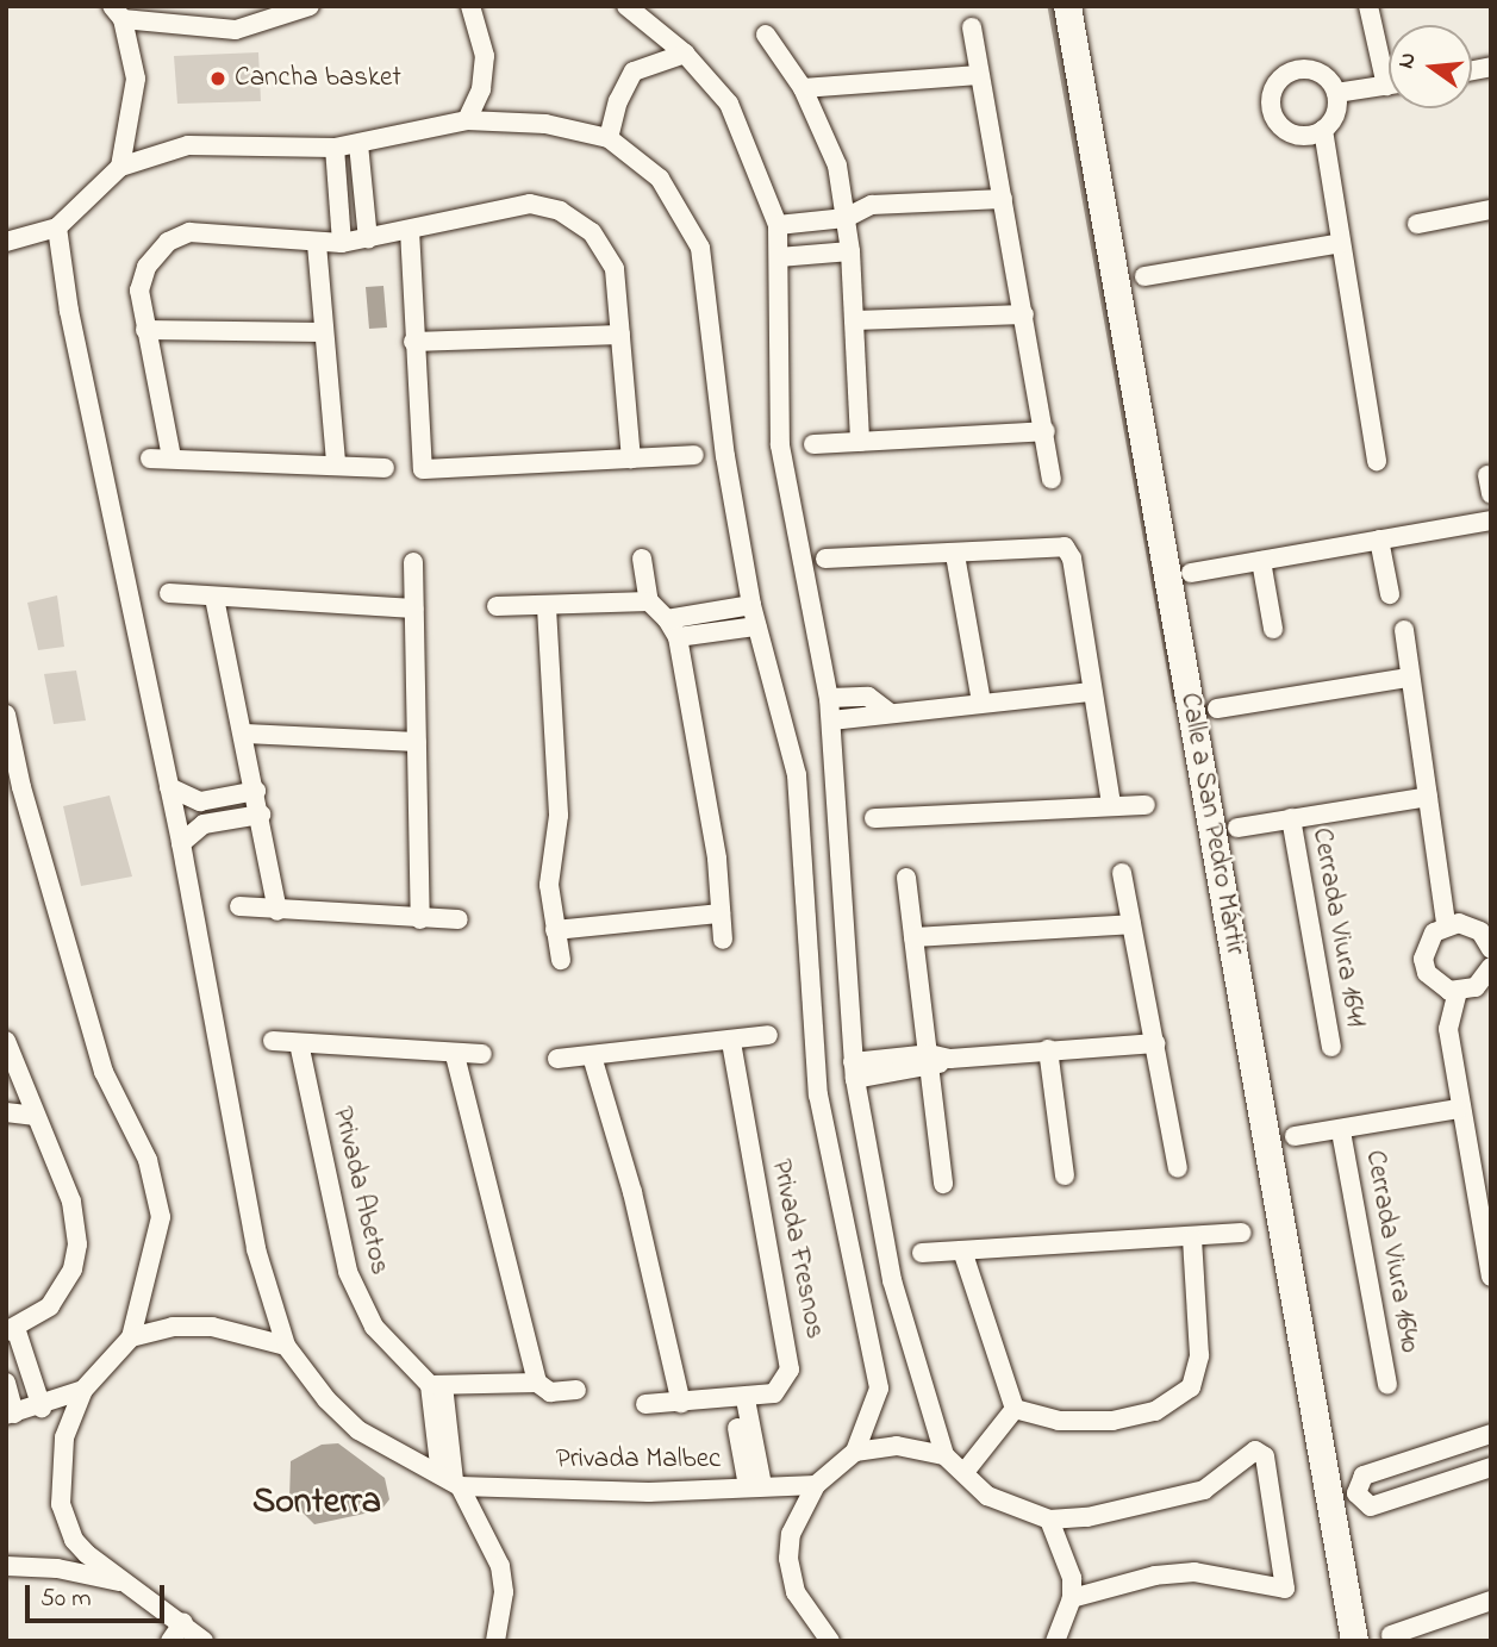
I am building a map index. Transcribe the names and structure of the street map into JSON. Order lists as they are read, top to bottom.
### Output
{
  "streets": {
    "main road": ["Calle a San Pedro Mártir"],
    "street": [
      "Cerrada Viura 1641",
      "Privada Abetos",
      "Privada Fresnos",
      "Cerrada Viura 1640",
      "Privada Malbec"
    ]
  },
  "districts": ["Sonterra"],
  "places": ["Cancha basket"],
  "scale_bar": "50 m",
  "north": "left"
}
